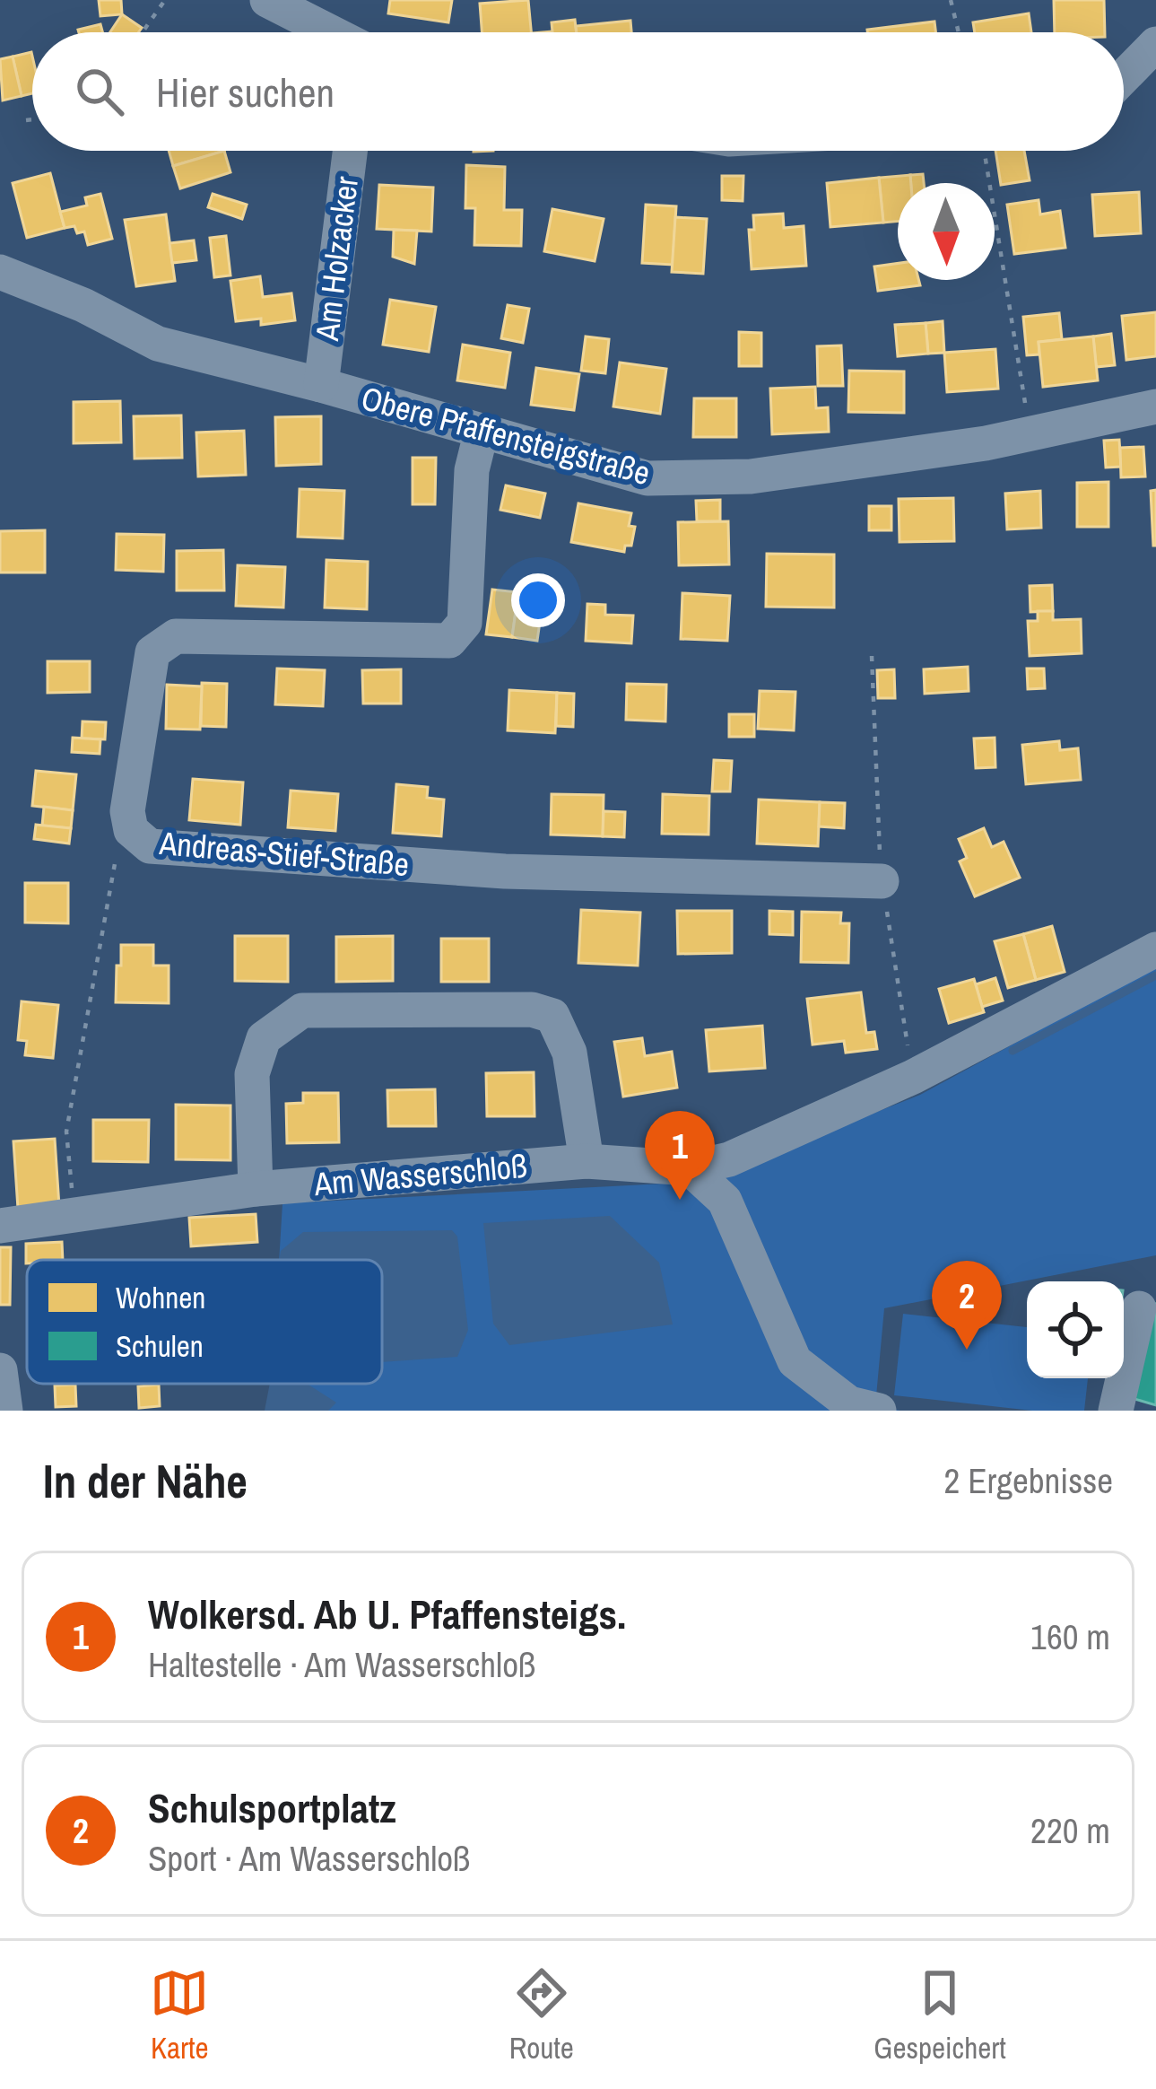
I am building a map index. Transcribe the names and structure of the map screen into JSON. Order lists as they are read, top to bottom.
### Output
{
  "streets": {
    "street": [
      "Am Holzacker",
      "Obere Pfaffensteigstraße",
      "Andreas-Stief-Straße",
      "Am Wasserschloß"
    ]
  },
  "crossings": [
    ["Am Holzacker", "Obere Pfaffensteigstraße"],
    ["Obere Pfaffensteigstraße", "Andreas-Stief-Straße"]
  ],
  "legend": ["Wohnen", "Schulen"],
  "north": "bottom",
  "page": {
    "search": "Hier suchen",
    "pins": ["1", "2"],
    "heading": ["In der Nähe", "2 Ergebnisse"],
    "list": [
      {
        "mark": "1",
        "name": "Wolkersd. Ab U. Pfaffensteigs.",
        "note": "Haltestelle · Am Wasserschloß",
        "value": "160 m"
      },
      {
        "mark": "2",
        "name": "Schulsportplatz",
        "note": "Sport · Am Wasserschloß",
        "value": "220 m"
      }
    ],
    "nav": ["Karte", "Route", "Gespeichert"]
  }
}
